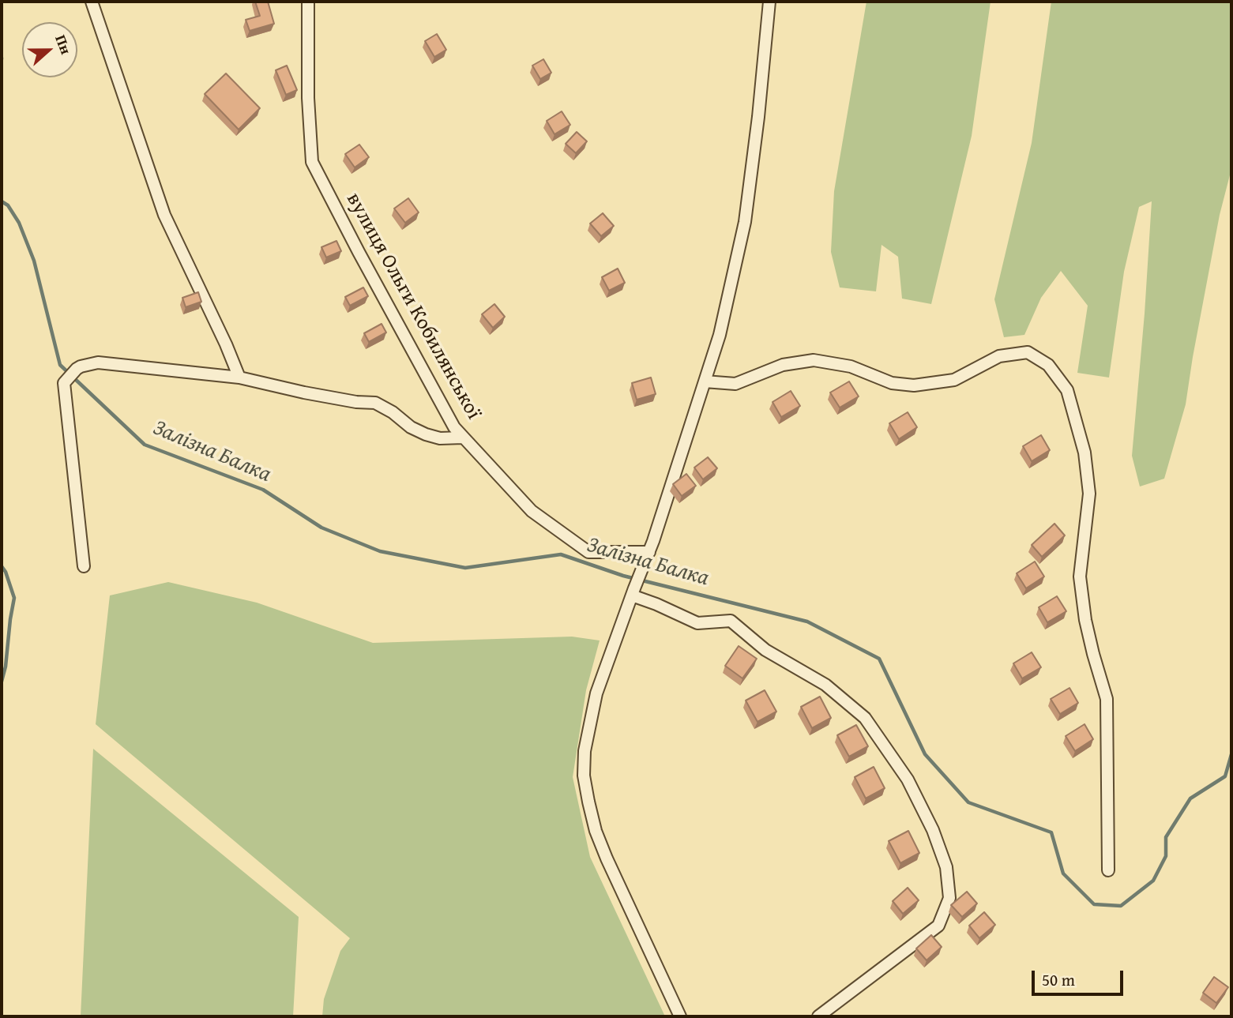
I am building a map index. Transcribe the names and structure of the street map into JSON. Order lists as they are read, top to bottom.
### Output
{
  "streets": {
    "street": ["вулиця Ольги Кобилянської"]
  },
  "water": ["Залізна Балка"],
  "scale_bar": "50 m",
  "north": "right"
}
